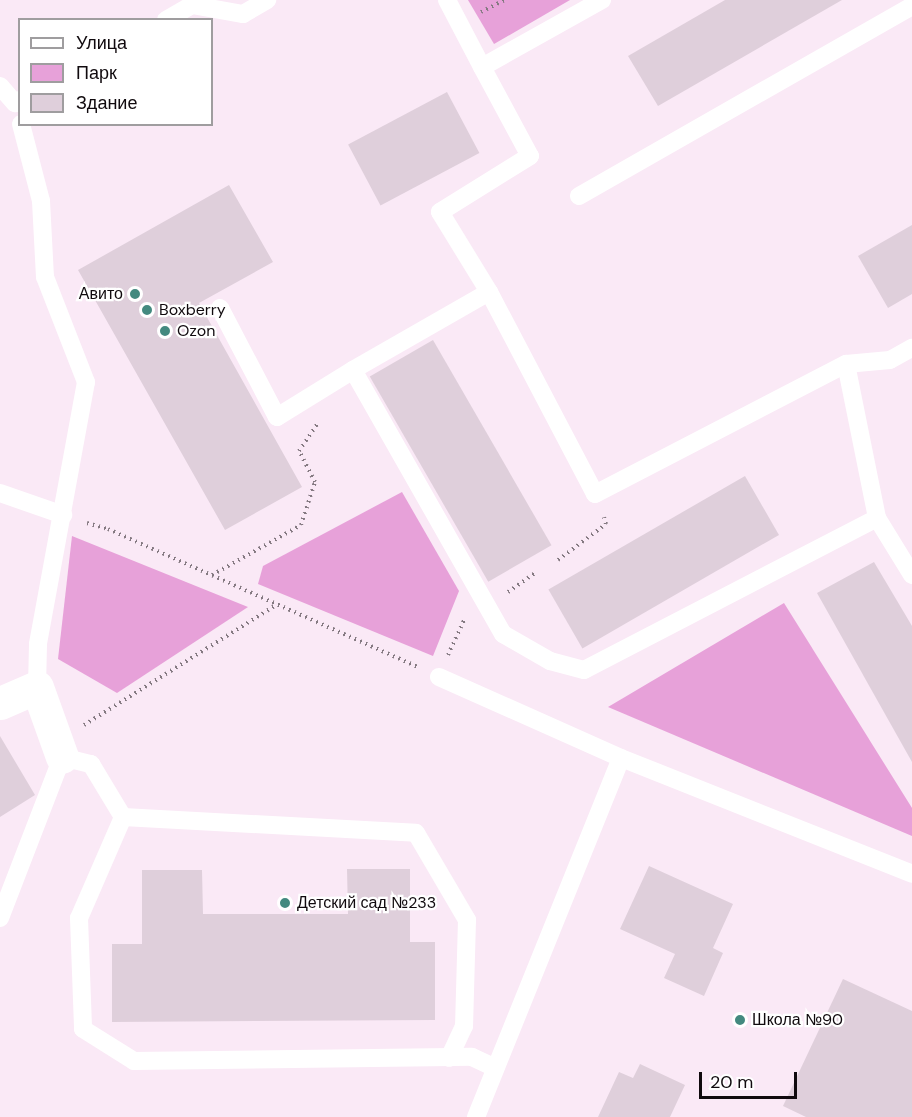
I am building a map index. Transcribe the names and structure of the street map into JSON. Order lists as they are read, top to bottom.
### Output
{
  "places": [
    "Авито",
    "Boxberry",
    "Ozon",
    "Детский сад №233",
    "Школа №90"
  ],
  "legend": ["Улица", "Парк", "Здание"],
  "scale_bar": "20 m"
}
